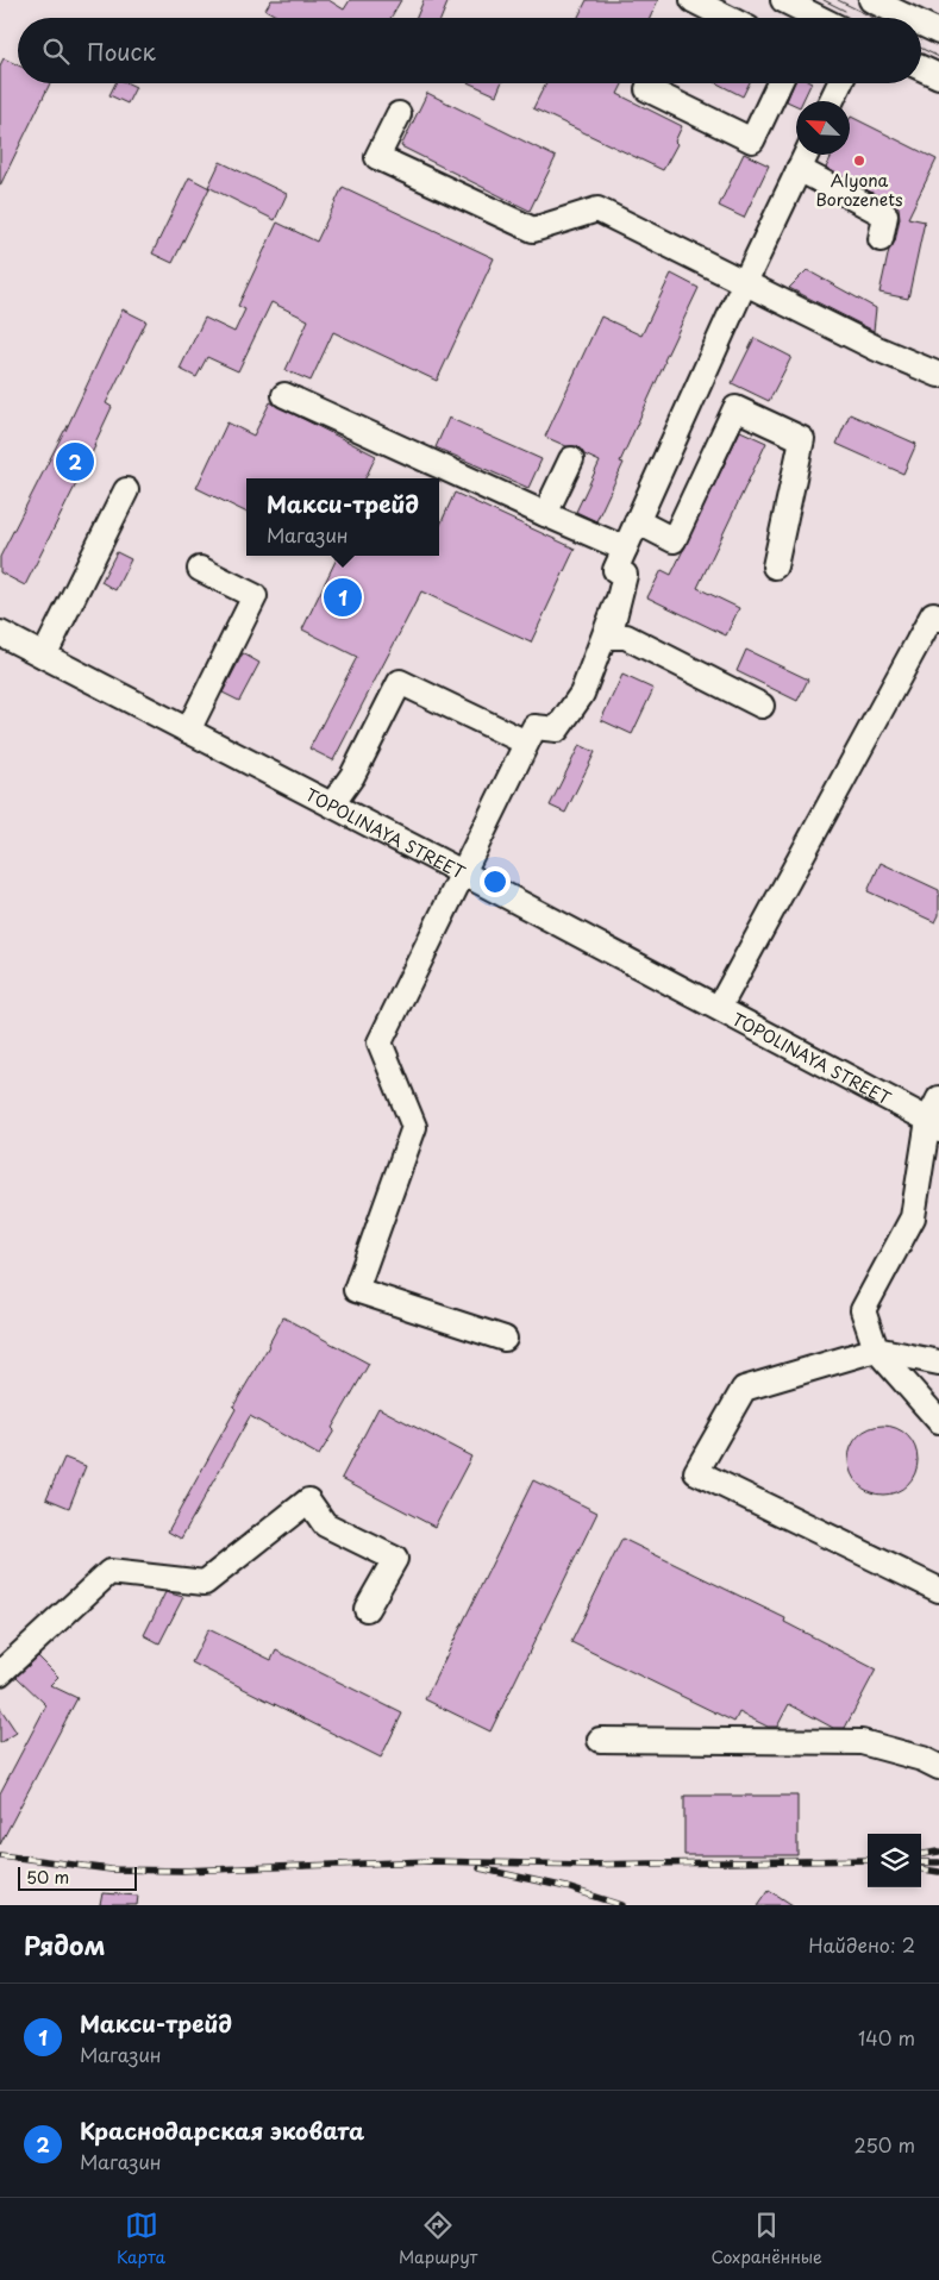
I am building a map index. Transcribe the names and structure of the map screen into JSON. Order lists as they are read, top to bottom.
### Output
{
  "streets": {
    "street": ["TOPOLINAYA STREET"]
  },
  "places": ["Alyona Borozenets"],
  "scale_bar": "50 m",
  "north": "top left",
  "page": {
    "search": "Поиск",
    "pins": ["2", "1"],
    "popup": ["Макси-трейд", "Магазин"],
    "scale": "50 m",
    "heading": ["Рядом", "Найдено: 2"],
    "list": [
      {
        "mark": "1",
        "name": "Макси-трейд",
        "note": "Магазин",
        "value": "140 m"
      },
      {
        "mark": "2",
        "name": "Краснодарская эковата",
        "note": "Магазин",
        "value": "250 m"
      }
    ],
    "nav": ["Карта", "Маршрут", "Сохранённые"]
  }
}
